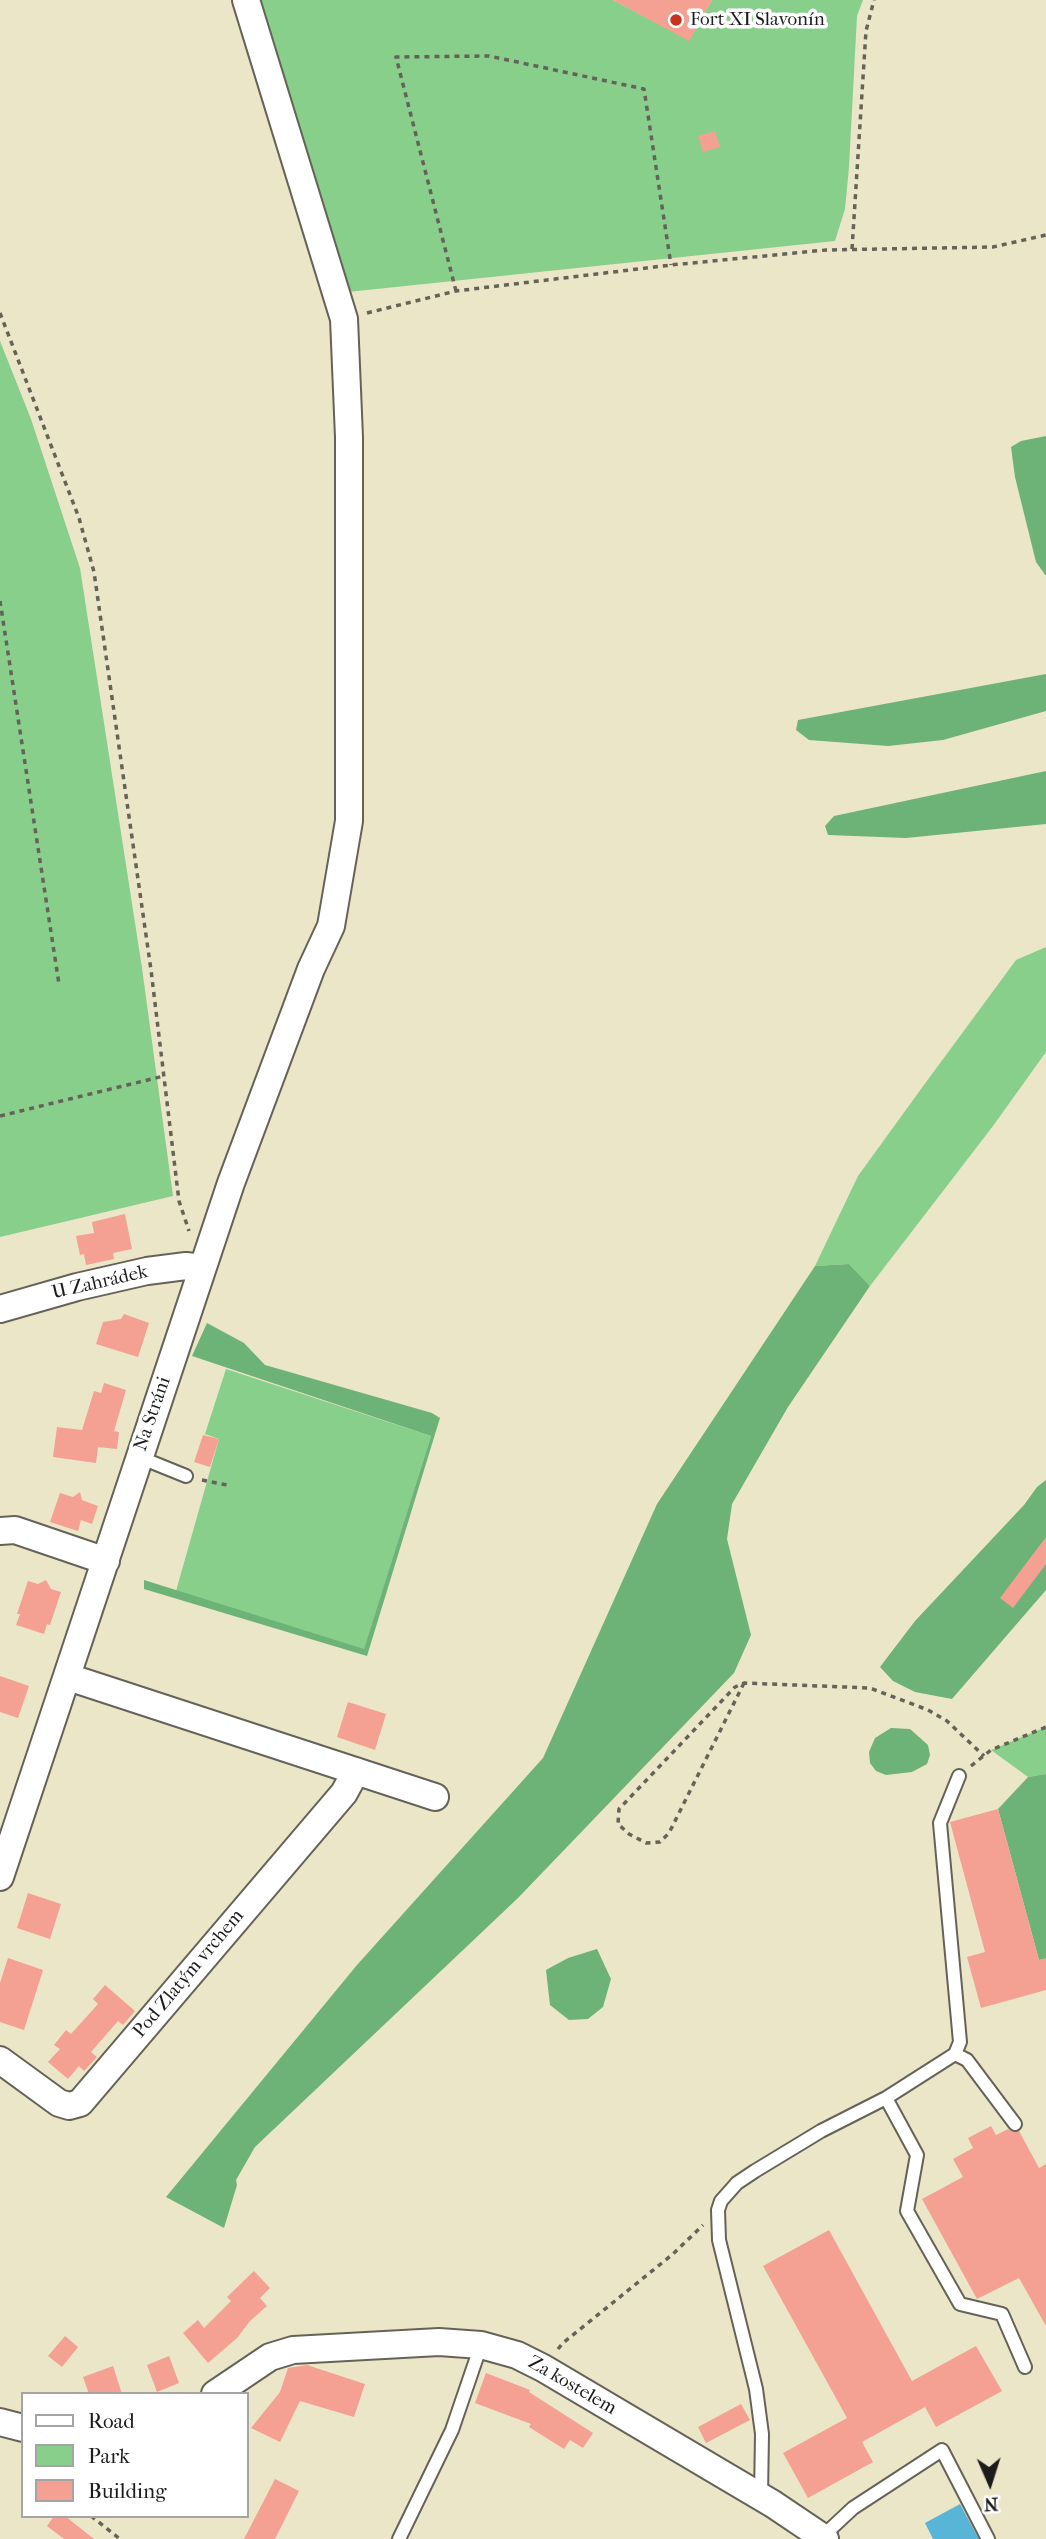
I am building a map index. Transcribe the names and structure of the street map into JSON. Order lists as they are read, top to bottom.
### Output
{
  "streets": {
    "street": [
      "U Zahrádek",
      "Na Stráni",
      "Pod Zlatým vrchem",
      "Za kostelem"
    ]
  },
  "crossings": [
    ["U Zahrádek", "Na Stráni"]
  ],
  "places": ["Fort XI Slavonín"],
  "legend": ["Road", "Park", "Building"],
  "north": "bottom"
}
